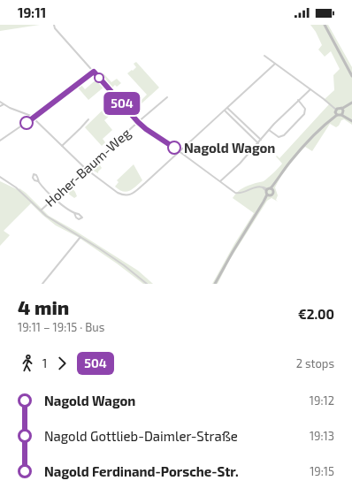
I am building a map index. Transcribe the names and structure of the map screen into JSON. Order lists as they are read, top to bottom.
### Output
{
  "streets": {
    "street": ["Hoher-Baum-Weg"]
  },
  "places": ["Nagold Wagon"],
  "lines": ["bus line 504"],
  "page": {
    "status": "19:11",
    "on_map": "504",
    "heading": ["4 min", "19:11 – 19:15 · Bus", "€2.00"],
    "legs": ["1", "504", "2 stops"],
    "list": [
      {
        "name": "Nagold Wagon",
        "value": "19:12"
      },
      {
        "name": "Nagold Gottlieb-Daimler-Straße",
        "value": "19:13"
      },
      {
        "name": "Nagold Ferdinand-Porsche-Str.",
        "value": "19:15"
      }
    ]
  }
}
